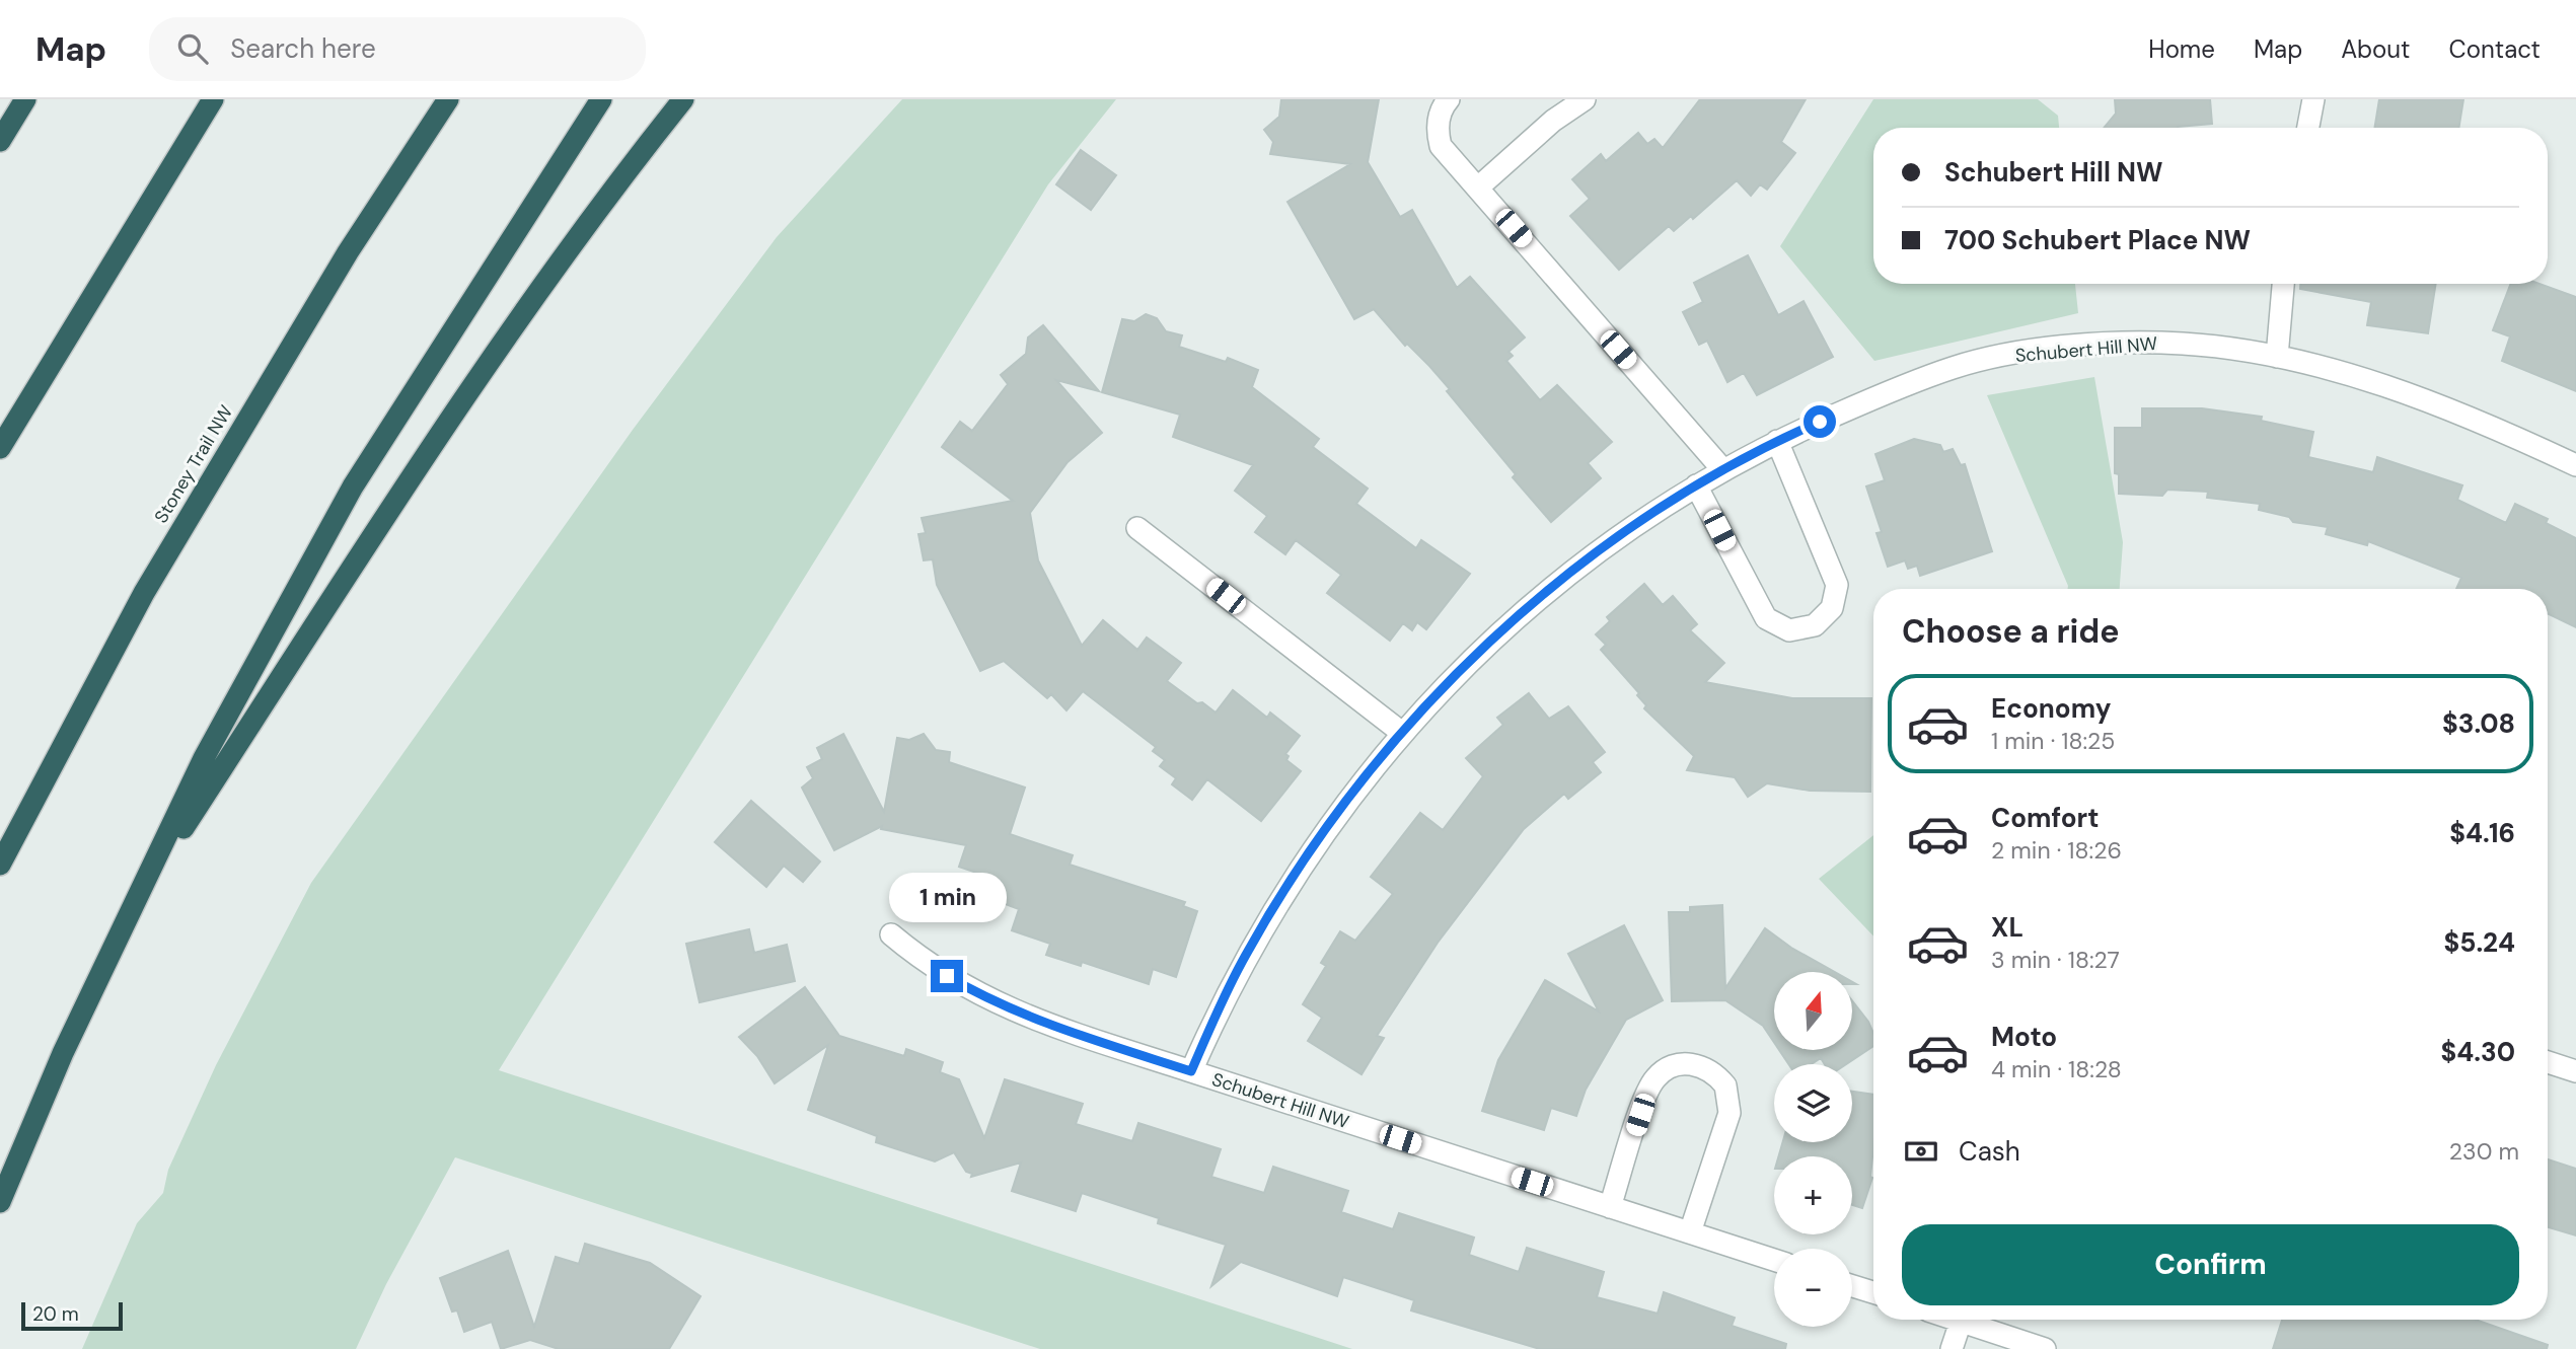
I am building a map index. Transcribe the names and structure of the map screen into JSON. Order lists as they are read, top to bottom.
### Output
{
  "streets": {
    "highway": ["Stoney Trail NW"],
    "street": ["Schubert Hill NW"]
  },
  "scale_bar": "20 m",
  "north": "top",
  "page": {
    "header": "Map",
    "search": "Search here",
    "nav": [
      "Home",
      "Map",
      "About",
      "Contact"
    ],
    "banner": ["Schubert Hill NW", "700 Schubert Place NW"],
    "heading": "Choose a ride",
    "list": [
      {
        "name": "Economy",
        "note": "1 min · 18:25",
        "value": "$3.08"
      },
      {
        "name": "Comfort",
        "note": "2 min · 18:26",
        "value": "$4.16"
      },
      {
        "name": "XL",
        "note": "3 min · 18:27",
        "value": "$5.24"
      },
      {
        "name": "Moto",
        "note": "4 min · 18:28",
        "value": "$4.30"
      }
    ],
    "bubble": "1 min",
    "map_buttons": ["+", "−"],
    "pay": ["Cash", "230 m"],
    "buttons": "Confirm",
    "scale": "20 m"
  }
}
